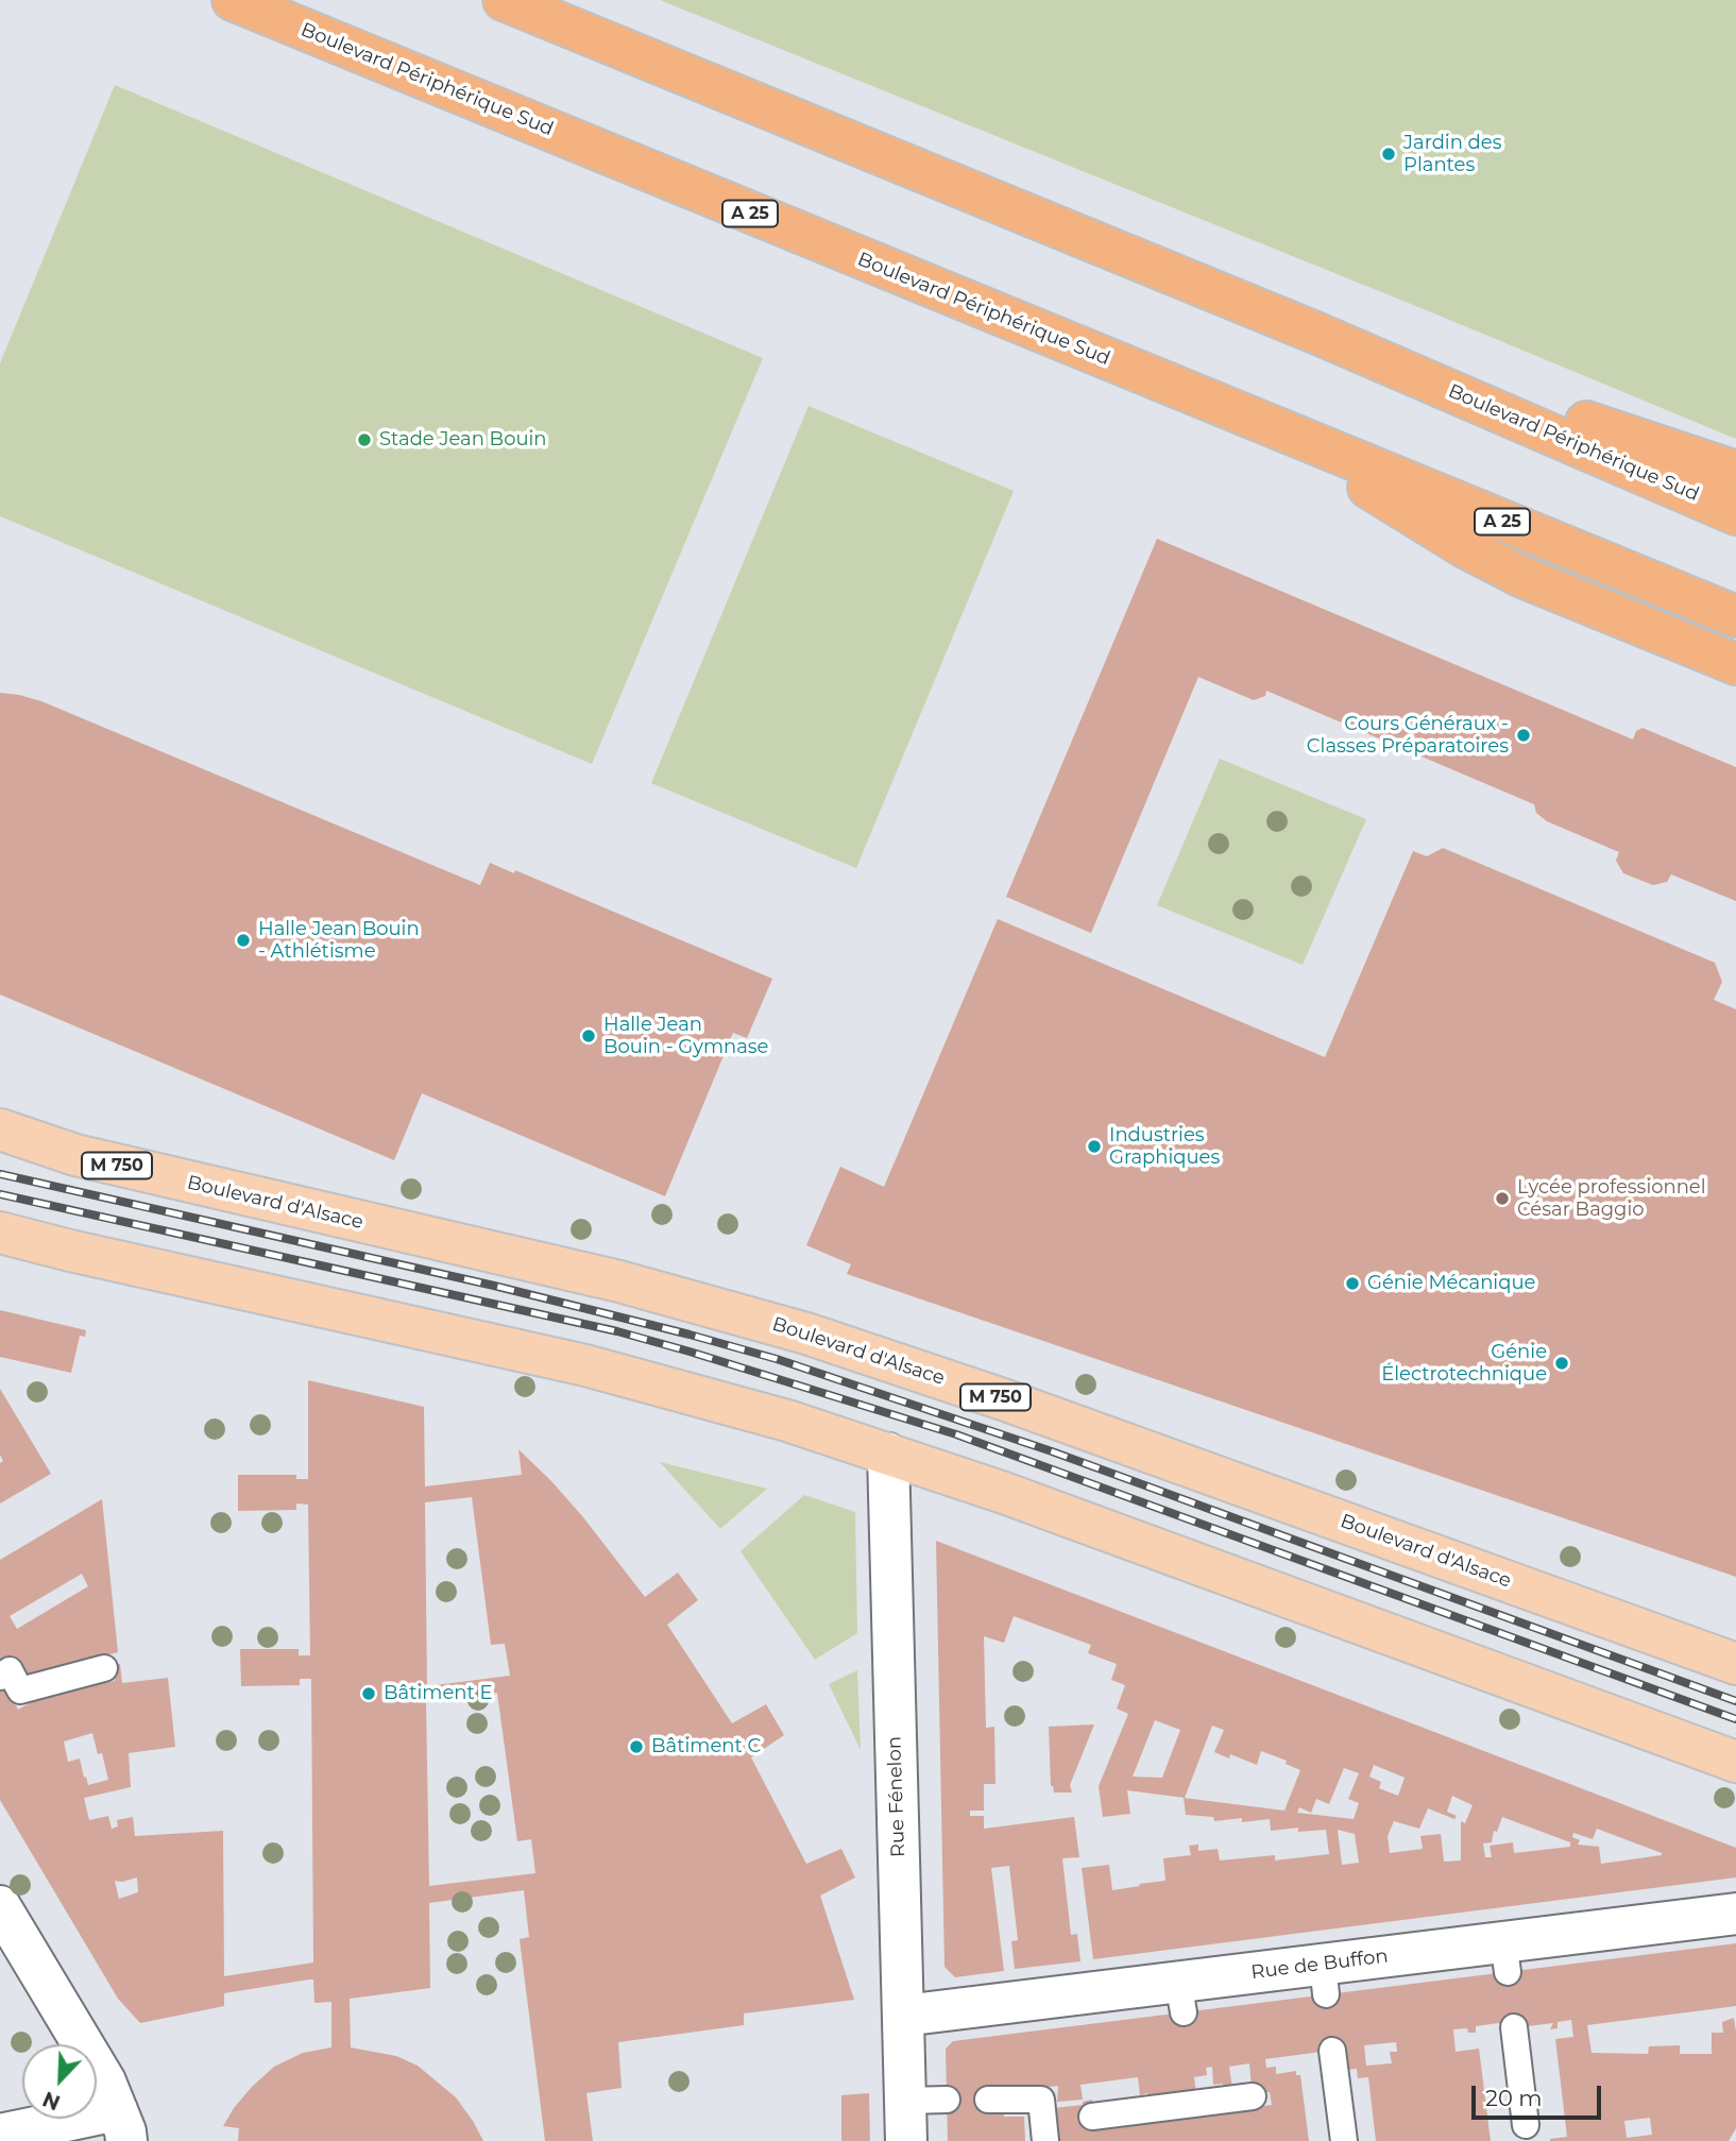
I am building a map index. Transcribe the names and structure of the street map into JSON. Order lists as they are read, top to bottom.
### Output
{
  "streets": {
    "highway": ["Boulevard Périphérique Sud", "A 25"],
    "main road": ["M 750", "Boulevard d'Alsace"],
    "street": ["Rue Fénelon", "Rue de Buffon"]
  },
  "crossings": [
    ["Rue Fénelon", "Rue de Buffon"]
  ],
  "places": [
    "Jardin des Plantes",
    "Stade Jean Bouin",
    "Cours Généraux - Classes Préparatoires",
    "Halle Jean Bouin - Athlétisme",
    "Halle Jean Bouin - Gymnase",
    "Industries Graphiques",
    "Lycée professionnel César Baggio",
    "Génie Mécanique",
    "Génie Électrotechnique",
    "Bâtiment E",
    "Bâtiment C"
  ],
  "scale_bar": "20 m",
  "north": "bottom left"
}
